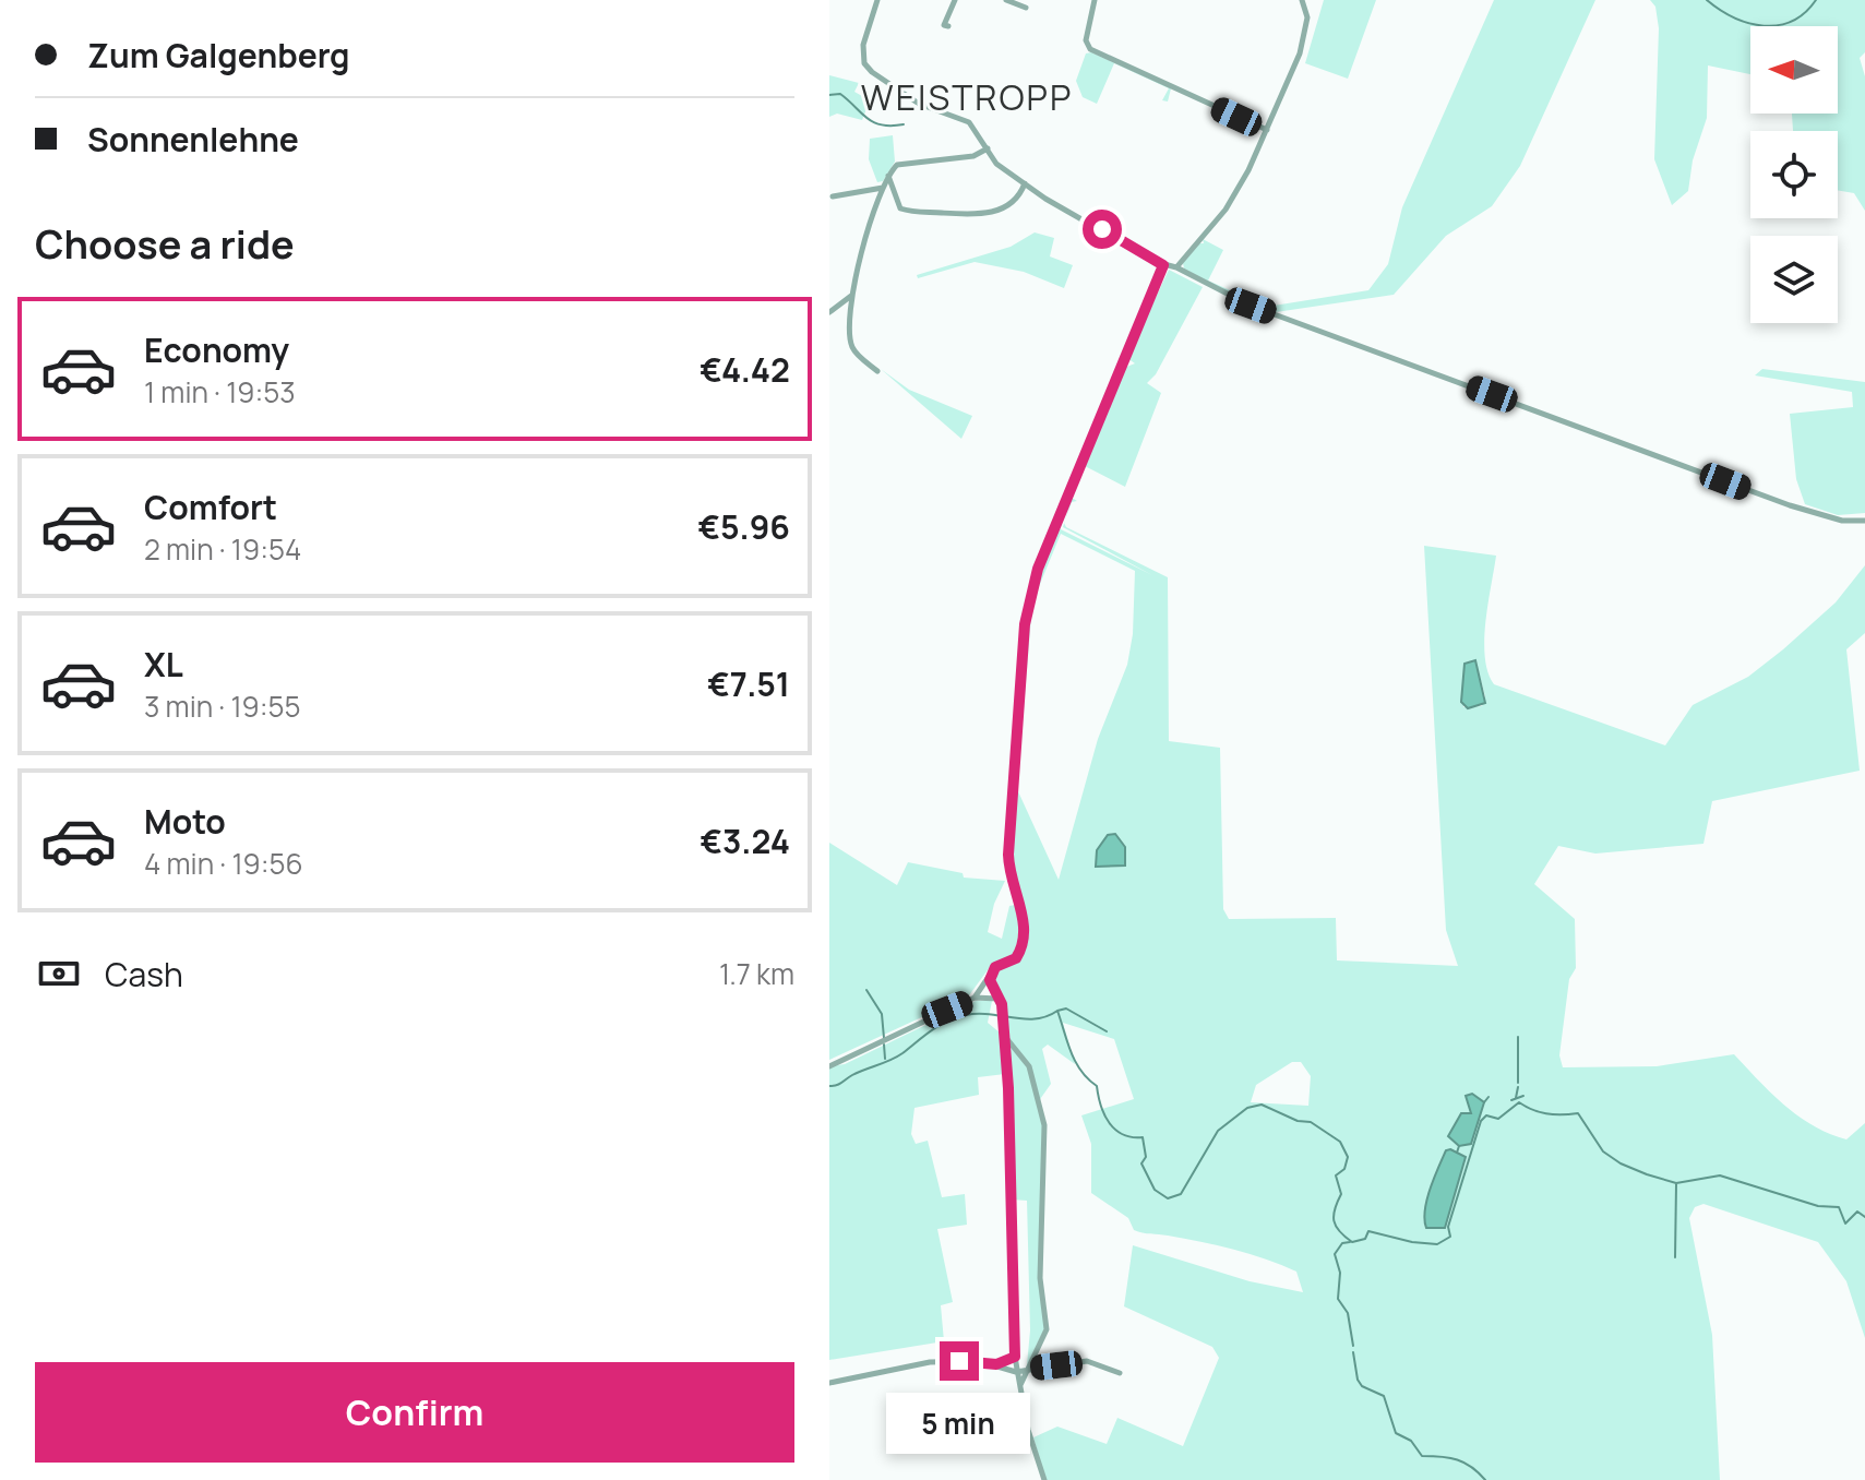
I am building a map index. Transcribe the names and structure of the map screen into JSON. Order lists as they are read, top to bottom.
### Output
{
  "districts": ["WEISTROPP"],
  "north": "left",
  "page": {
    "banner": ["Zum Galgenberg", "Sonnenlehne"],
    "heading": "Choose a ride",
    "list": [
      {
        "name": "Economy",
        "note": "1 min · 19:53",
        "value": "€4.42"
      },
      {
        "name": "Comfort",
        "note": "2 min · 19:54",
        "value": "€5.96"
      },
      {
        "name": "XL",
        "note": "3 min · 19:55",
        "value": "€7.51"
      },
      {
        "name": "Moto",
        "note": "4 min · 19:56",
        "value": "€3.24"
      }
    ],
    "pay": ["Cash", "1.7 km"],
    "buttons": "Confirm",
    "bubble": "5 min"
  }
}
